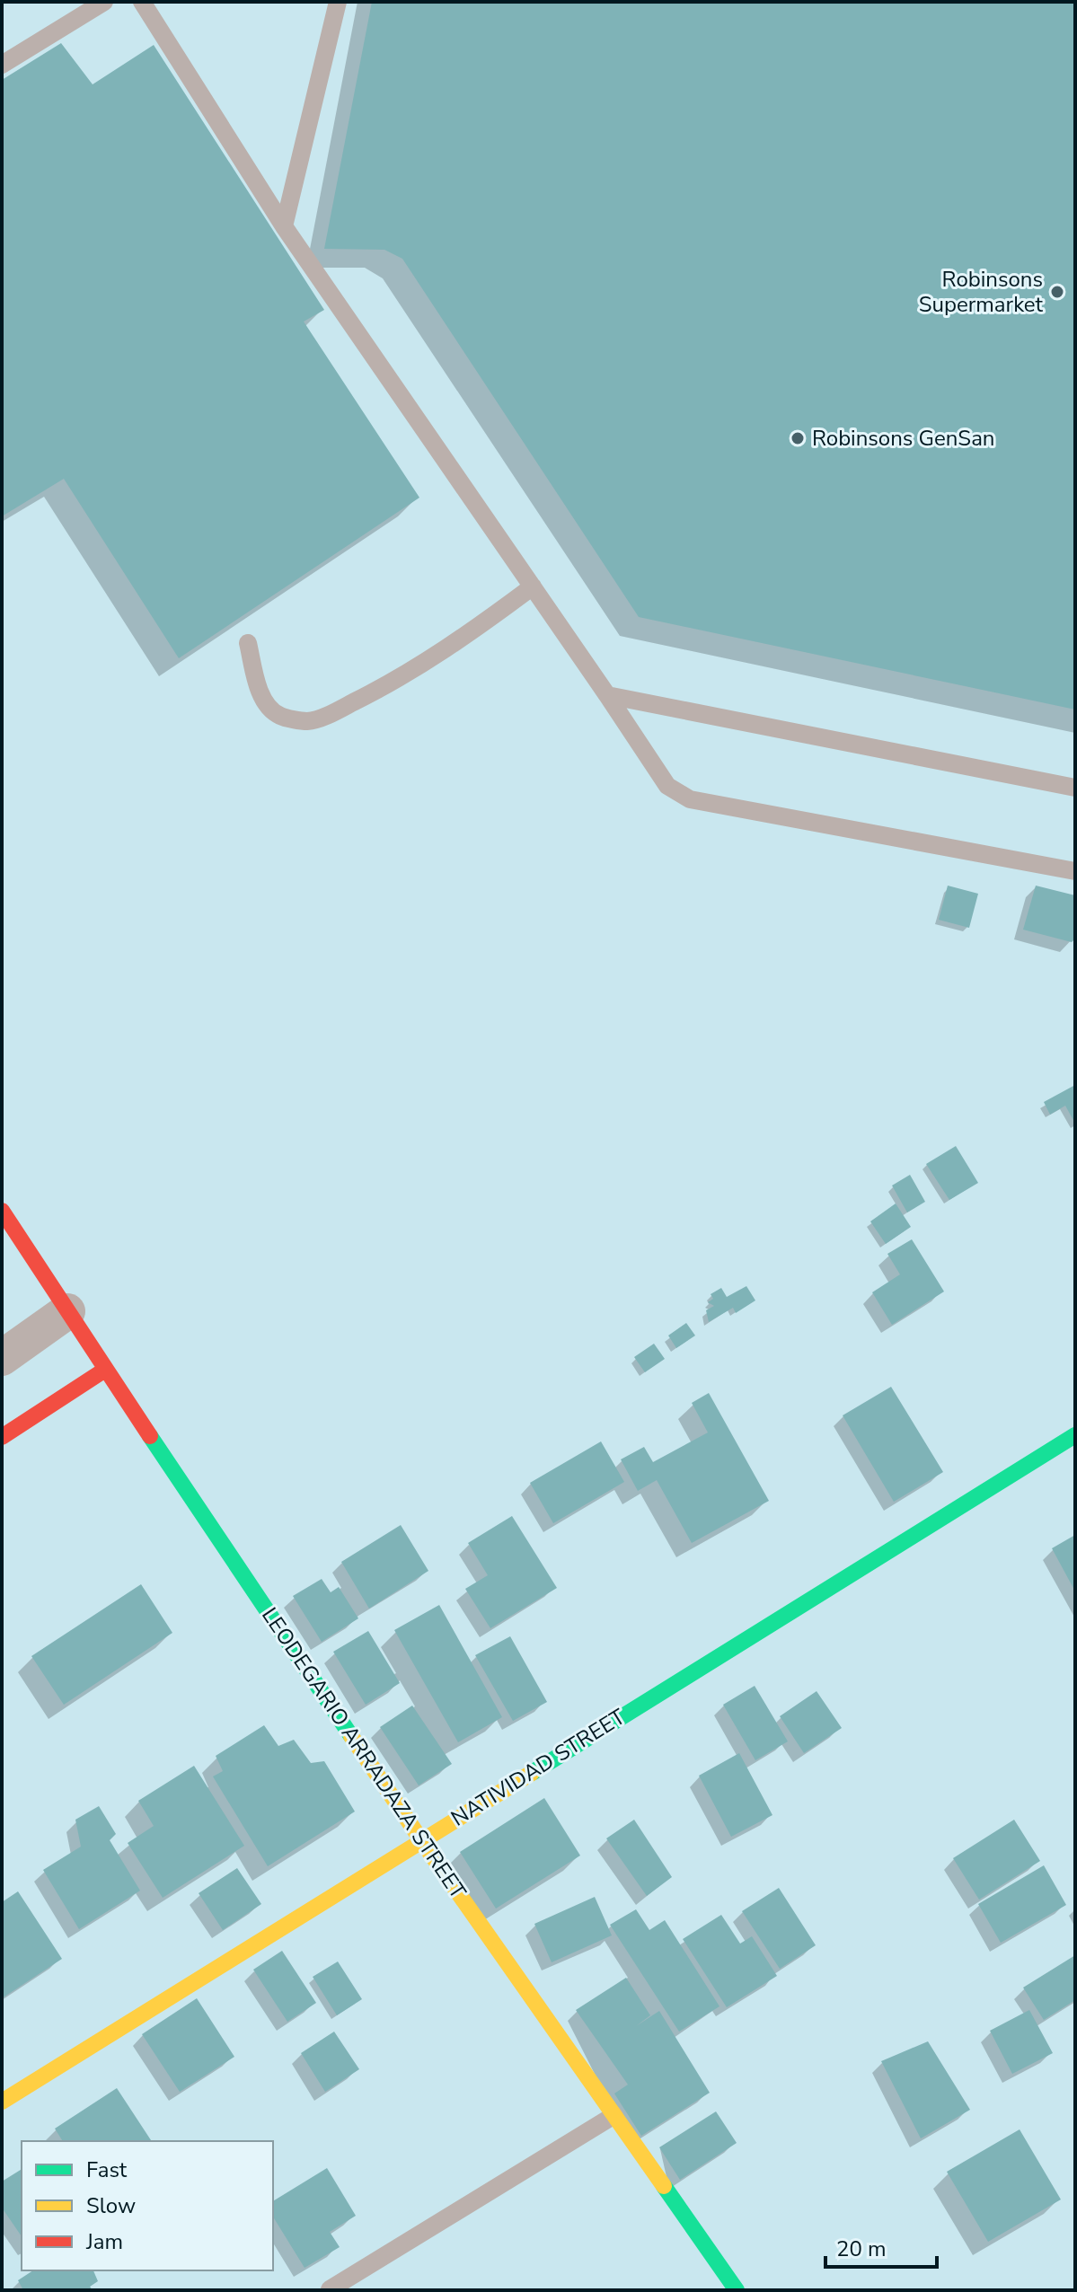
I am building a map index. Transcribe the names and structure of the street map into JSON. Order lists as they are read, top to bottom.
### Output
{
  "streets": {
    "street": ["LEODEGARIO ARRADAZA STREET", "NATIVIDAD STREET"]
  },
  "crossings": [
    ["LEODEGARIO ARRADAZA STREET", "NATIVIDAD STREET"]
  ],
  "places": ["Robinsons Supermarket", "Robinsons GenSan"],
  "legend": ["Fast", "Slow", "Jam"],
  "scale_bar": "20 m"
}
